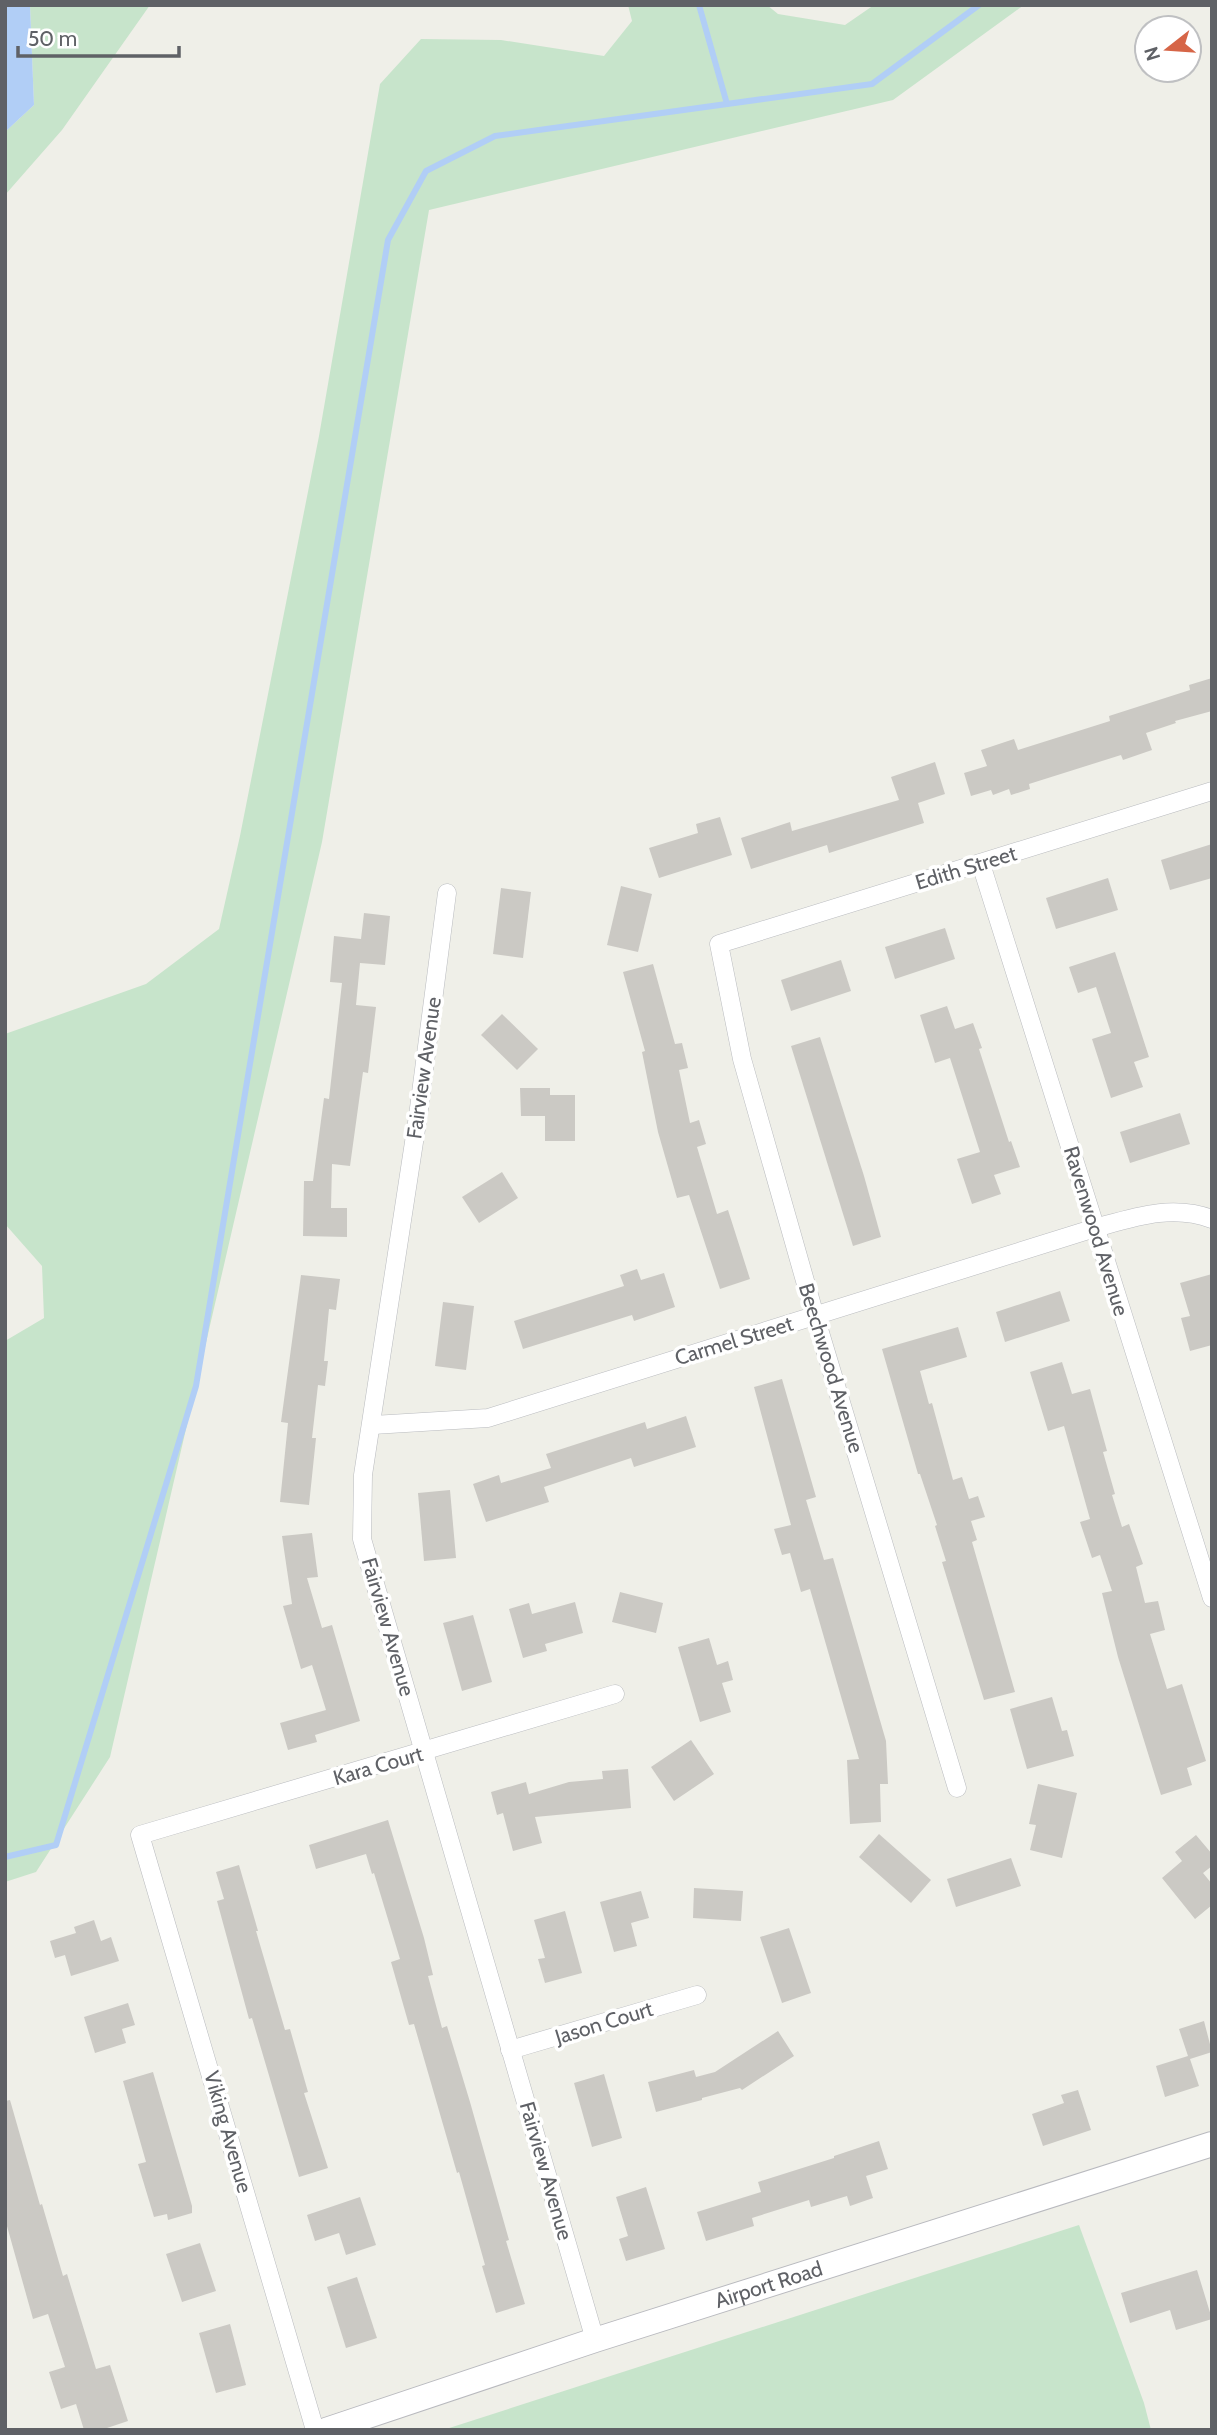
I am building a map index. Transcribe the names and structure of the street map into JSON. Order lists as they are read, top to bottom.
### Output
{
  "streets": {
    "main road": ["Airport Road"],
    "street": [
      "Edith Street",
      "Fairview Avenue",
      "Ravenwood Avenue",
      "Carmel Street",
      "Beechwood Avenue",
      "Kara Court",
      "Jason Court",
      "Viking Avenue"
    ]
  },
  "crossings": [
    ["Edith Street", "Ravenwood Avenue"],
    ["Edith Street", "Beechwood Avenue"],
    ["Fairview Avenue", "Carmel Street"],
    ["Fairview Avenue", "Kara Court"],
    ["Fairview Avenue", "Jason Court"],
    ["Fairview Avenue", "Airport Road"],
    ["Ravenwood Avenue", "Carmel Street"],
    ["Carmel Street", "Beechwood Avenue"],
    ["Kara Court", "Viking Avenue"]
  ],
  "scale_bar": "50 m",
  "north": "left"
}
